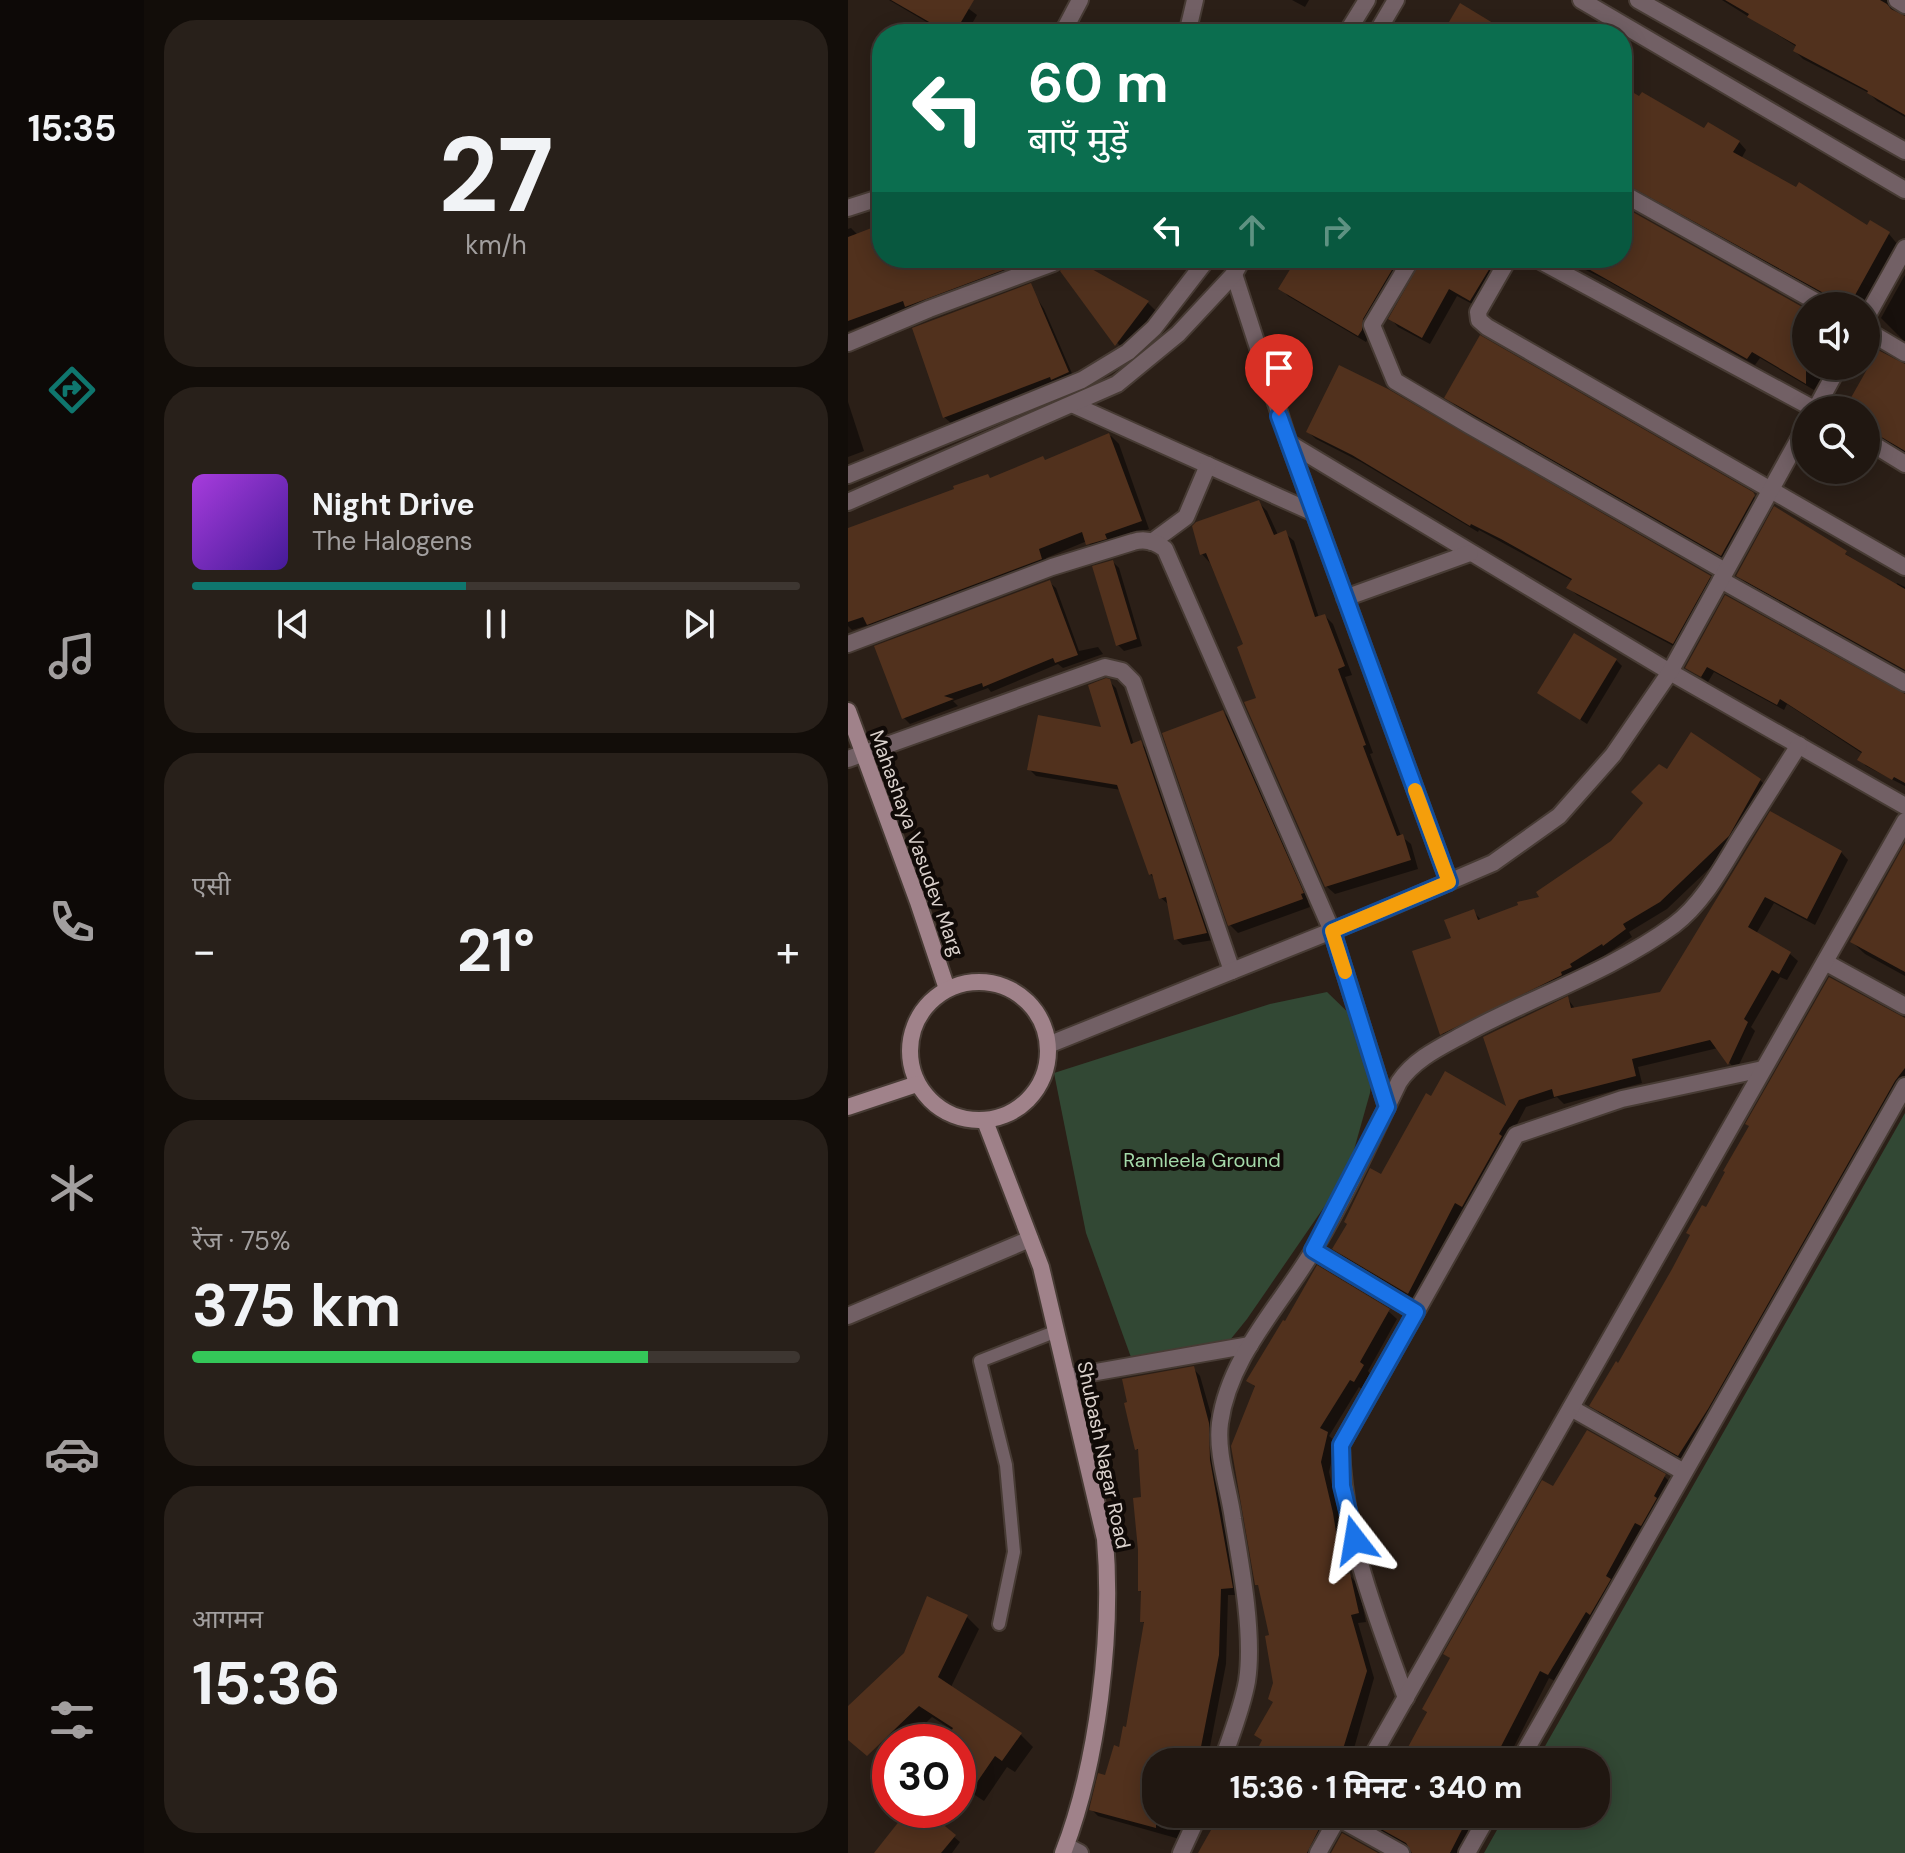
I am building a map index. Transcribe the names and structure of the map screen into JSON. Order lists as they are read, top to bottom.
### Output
{
  "streets": {
    "street": ["Mahashaya Vasudev Marg", "Shubash Nagar Road"]
  },
  "crossings": [
    ["Mahashaya Vasudev Marg", "Shubash Nagar Road"]
  ],
  "parks": ["Ramleela Ground"],
  "page": {
    "tabs": "15:35",
    "tile": [
      ["27", "km/h"],
      "एसी",
      ["रेंज · 75%", "375 km"],
      ["आगमन", "15:36"]
    ],
    "turn": ["60 m", "बाएँ मुड़ें"],
    "song": ["Night Drive", "The Halogens"],
    "heat": ["−", "21°", "+"],
    "limit": "30",
    "trip": "15:36 · 1 मिनट · 340 m"
  }
}
